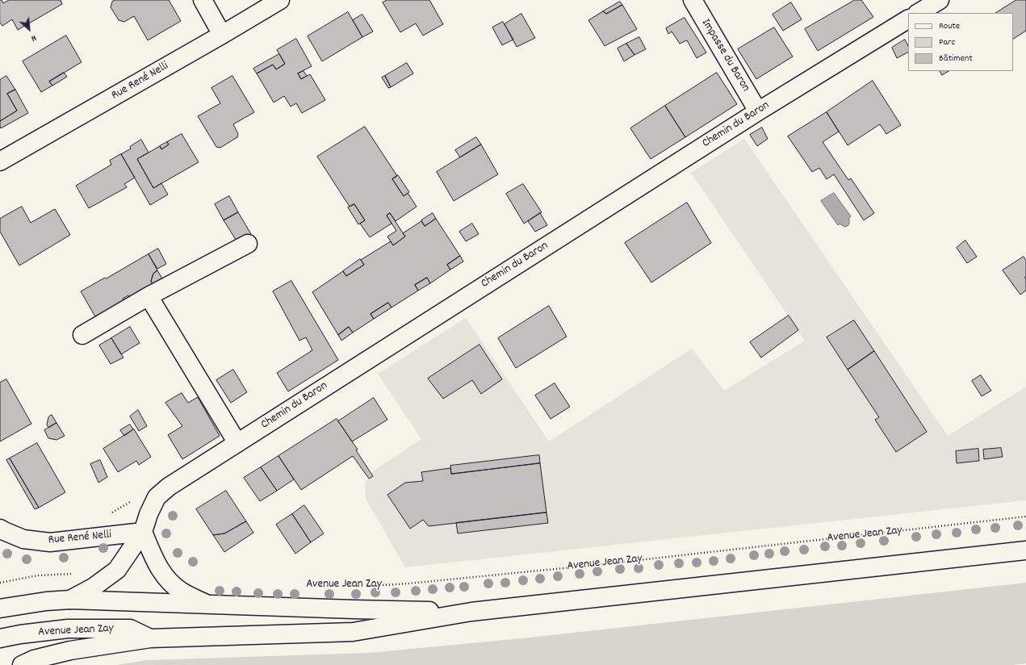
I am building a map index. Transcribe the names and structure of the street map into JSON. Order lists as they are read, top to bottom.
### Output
{
  "streets": {
    "street": [
      "Impasse du Baron",
      "Rue René Nelli",
      "Chemin du Baron",
      "Avenue Jean Zay"
    ]
  },
  "crossings": [
    ["Impasse du Baron", "Chemin du Baron"],
    ["Rue René Nelli", "Chemin du Baron"],
    ["Chemin du Baron", "Avenue Jean Zay"]
  ],
  "legend": ["Route", "Parc", "Bâtiment"],
  "north": "bottom right"
}
